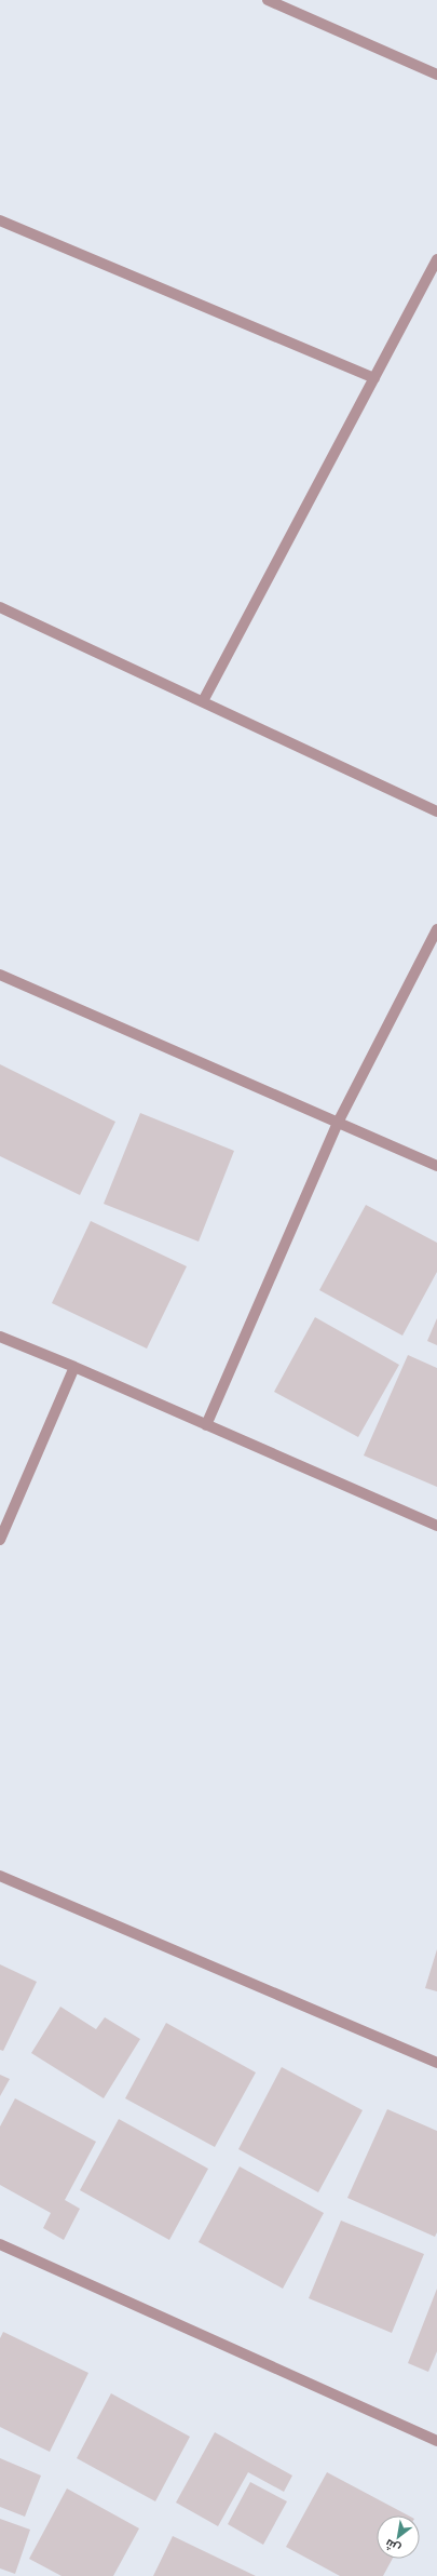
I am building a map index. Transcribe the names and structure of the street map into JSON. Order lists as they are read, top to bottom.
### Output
{
  "north": "bottom left"
}
